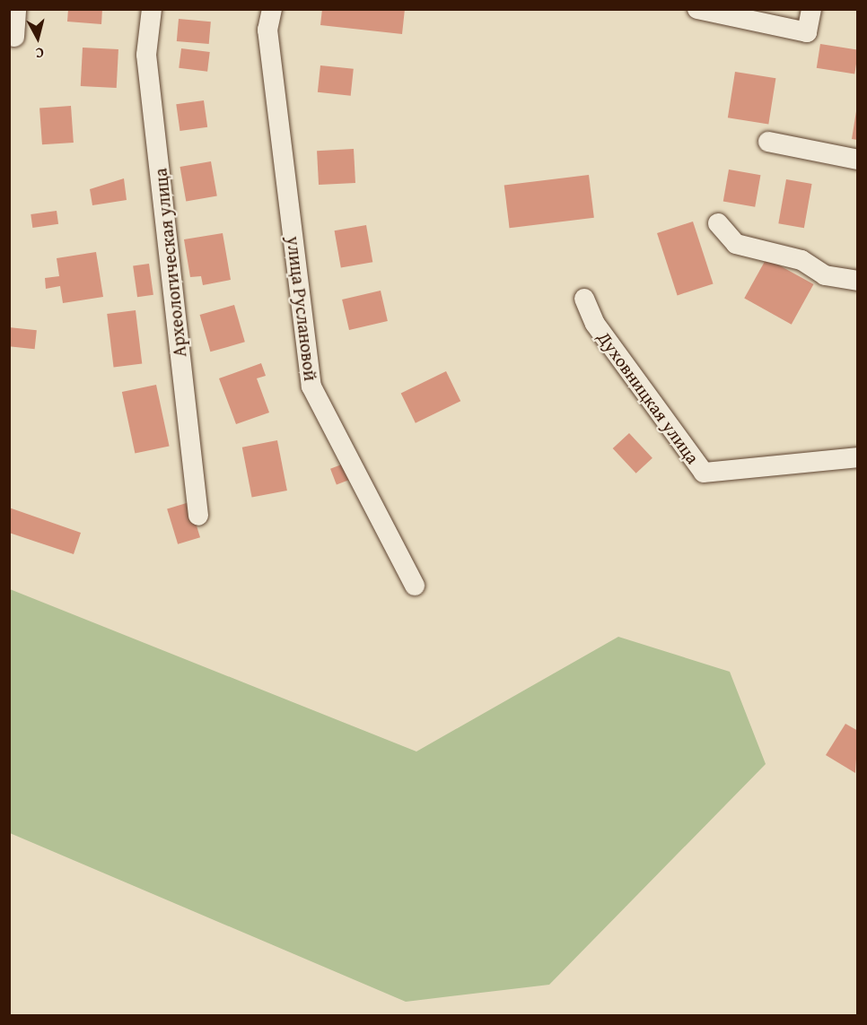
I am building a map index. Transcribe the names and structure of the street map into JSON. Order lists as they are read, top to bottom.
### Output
{
  "streets": {
    "street": ["Археологическая улица", "улица Руслановой", "Духовницкая улица"]
  },
  "north": "bottom"
}
